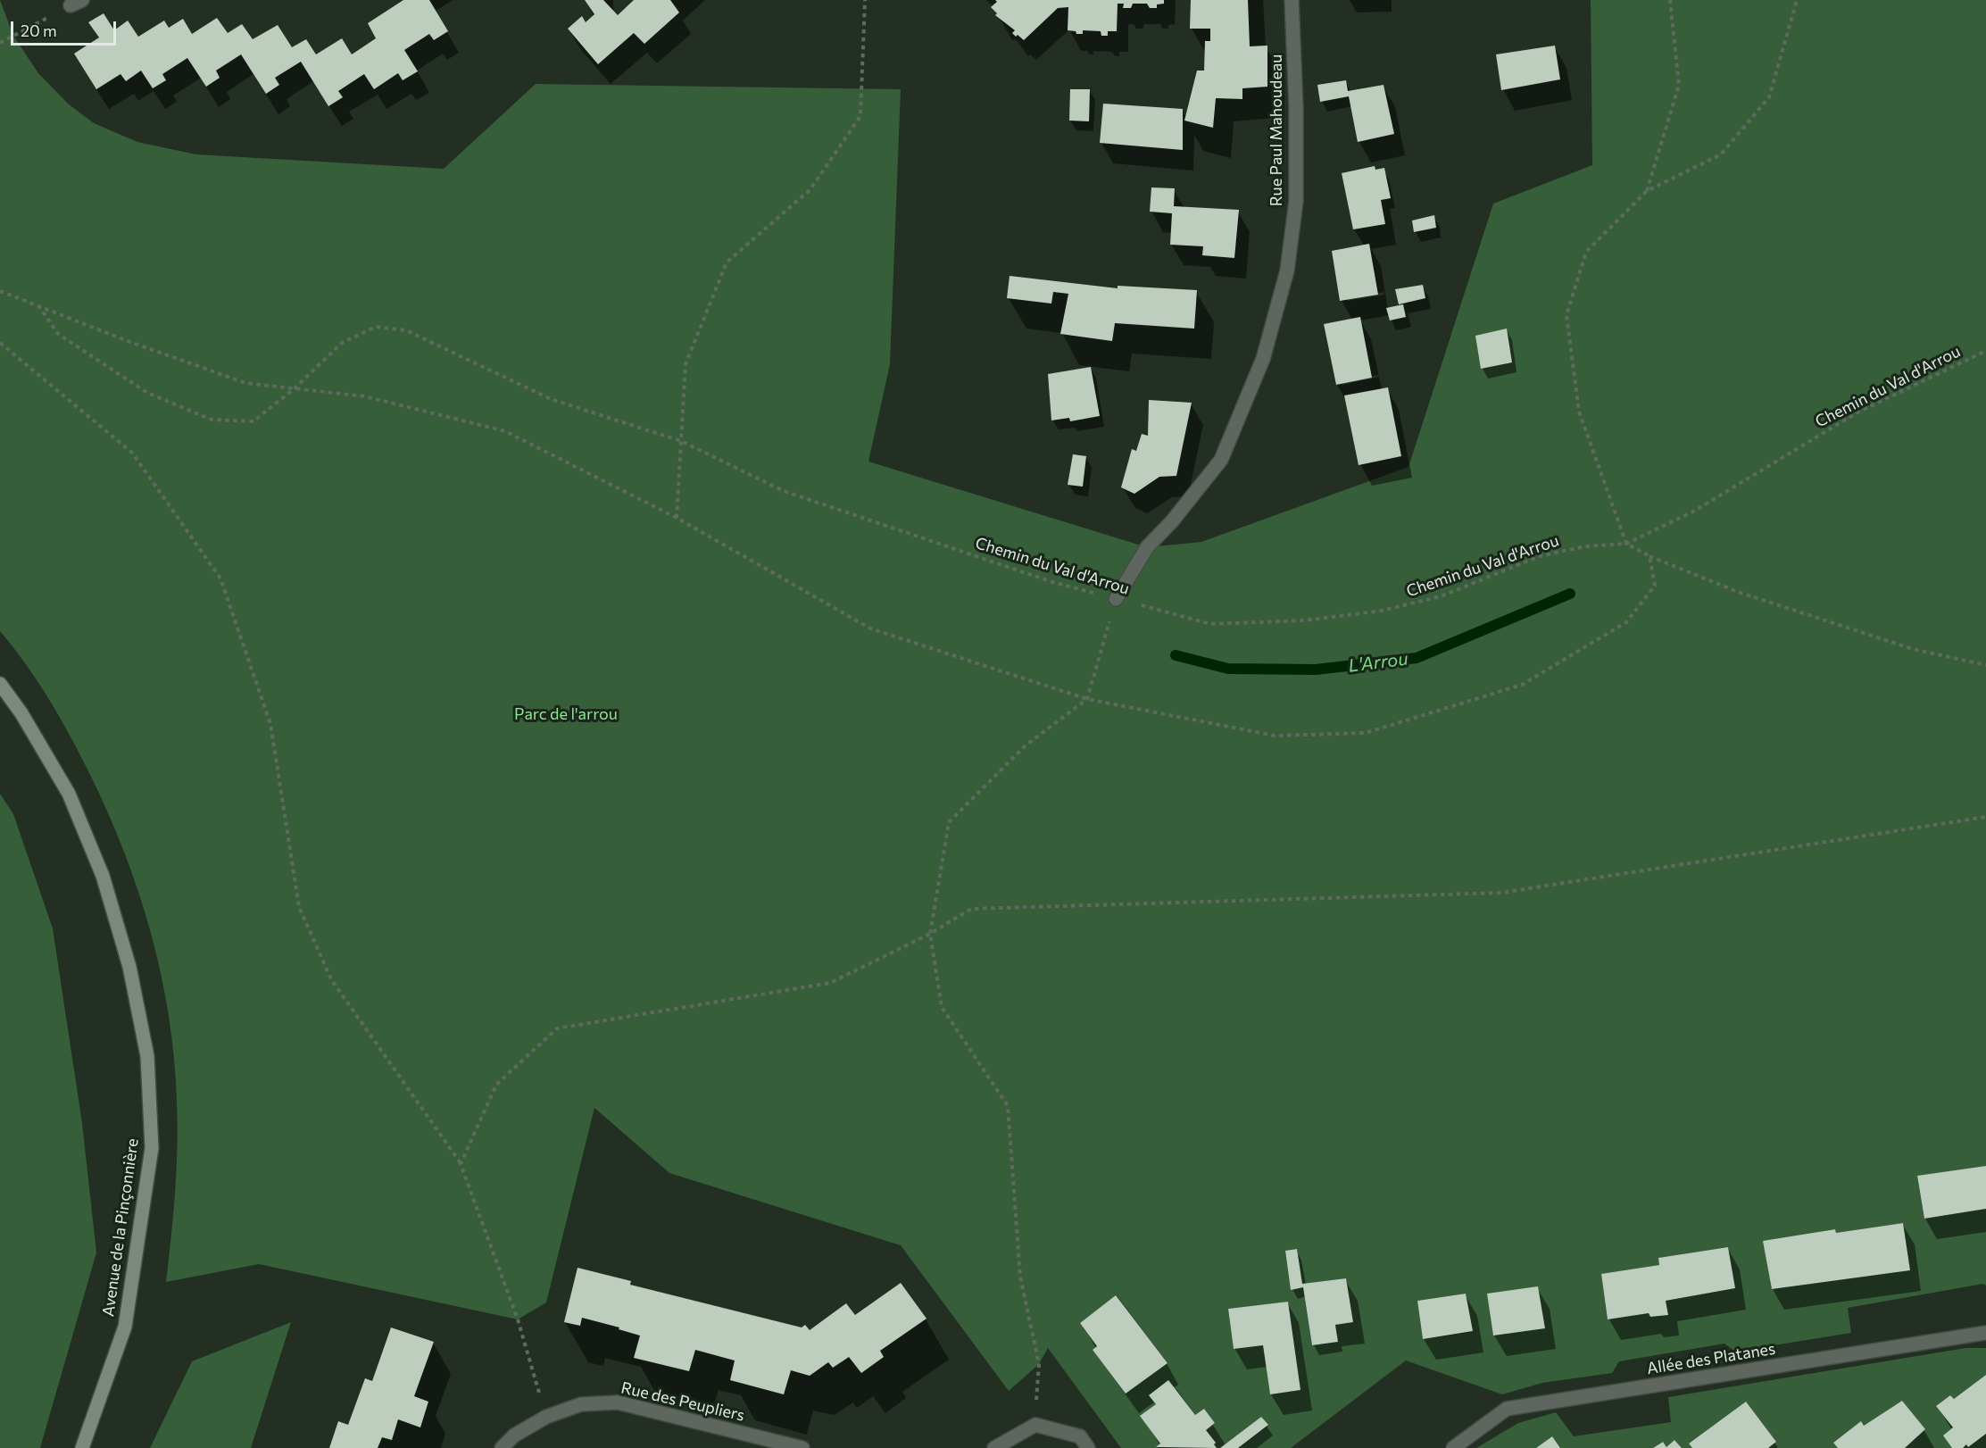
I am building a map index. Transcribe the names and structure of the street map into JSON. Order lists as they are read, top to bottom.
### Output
{
  "streets": {
    "main road": ["Avenue de la Pinçonnière"],
    "street": ["Rue Paul Mahoudeau", "Allée des Platanes", "Rue des Peupliers"],
    "path": ["Chemin du Val d'Arrou"]
  },
  "crossings": [
    ["Rue Paul Mahoudeau", "Chemin du Val d'Arrou"]
  ],
  "water": ["L'Arrou"],
  "parks": ["Parc de l'arrou"],
  "scale_bar": "20 m"
}
